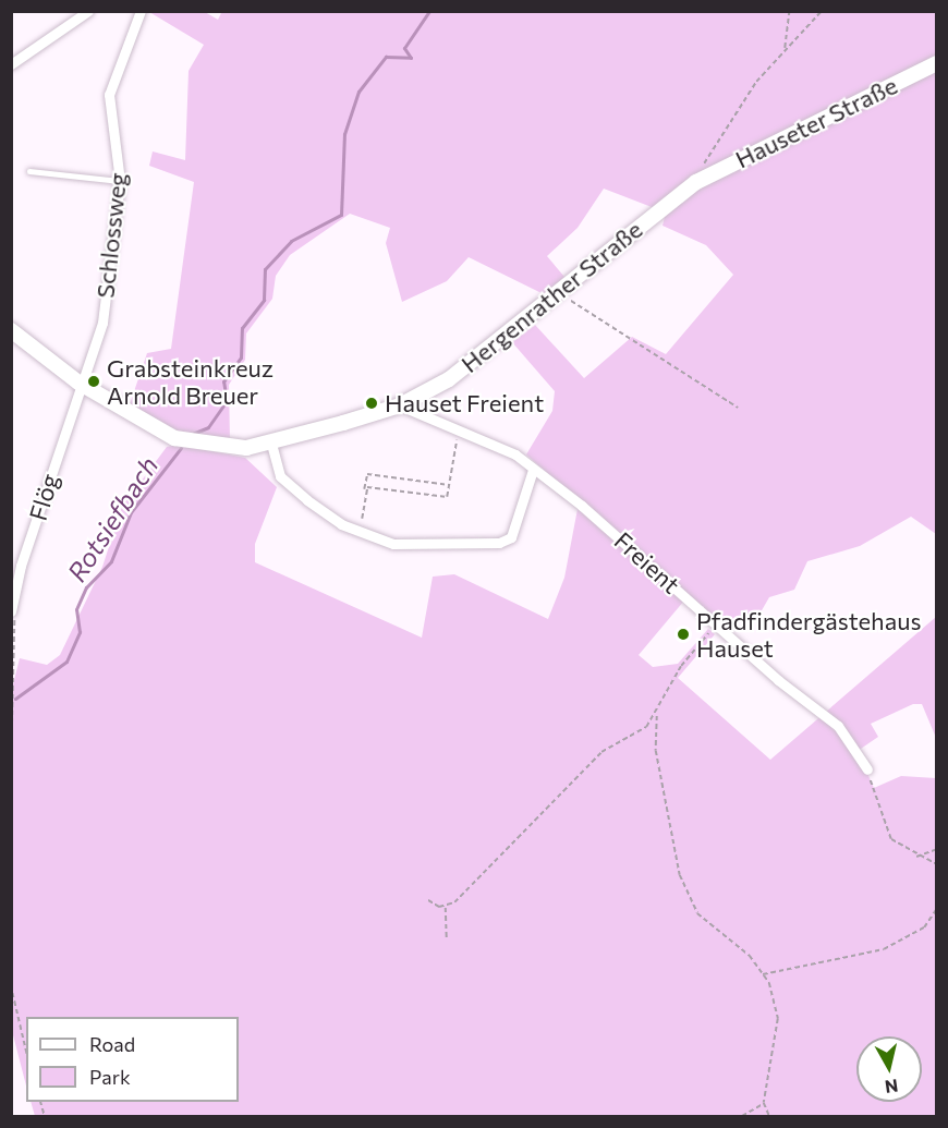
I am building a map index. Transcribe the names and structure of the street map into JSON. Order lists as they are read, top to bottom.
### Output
{
  "streets": {
    "street": [
      "Hauseter Straße",
      "Schlossweg",
      "Hergenrather Straße",
      "Flög",
      "Freient"
    ]
  },
  "crossings": [
    ["Hauseter Straße", "Hergenrather Straße"],
    ["Schlossweg", "Hergenrather Straße"],
    ["Schlossweg", "Flög"],
    ["Hergenrather Straße", "Flög"],
    ["Hergenrather Straße", "Freient"]
  ],
  "water": ["Rotsiefbach"],
  "places": ["Grabsteinkreuz Arnold Breuer", "Hauset Freient", "Pfadfindergästehaus Hauset"],
  "legend": ["Road", "Park"],
  "north": "bottom"
}
